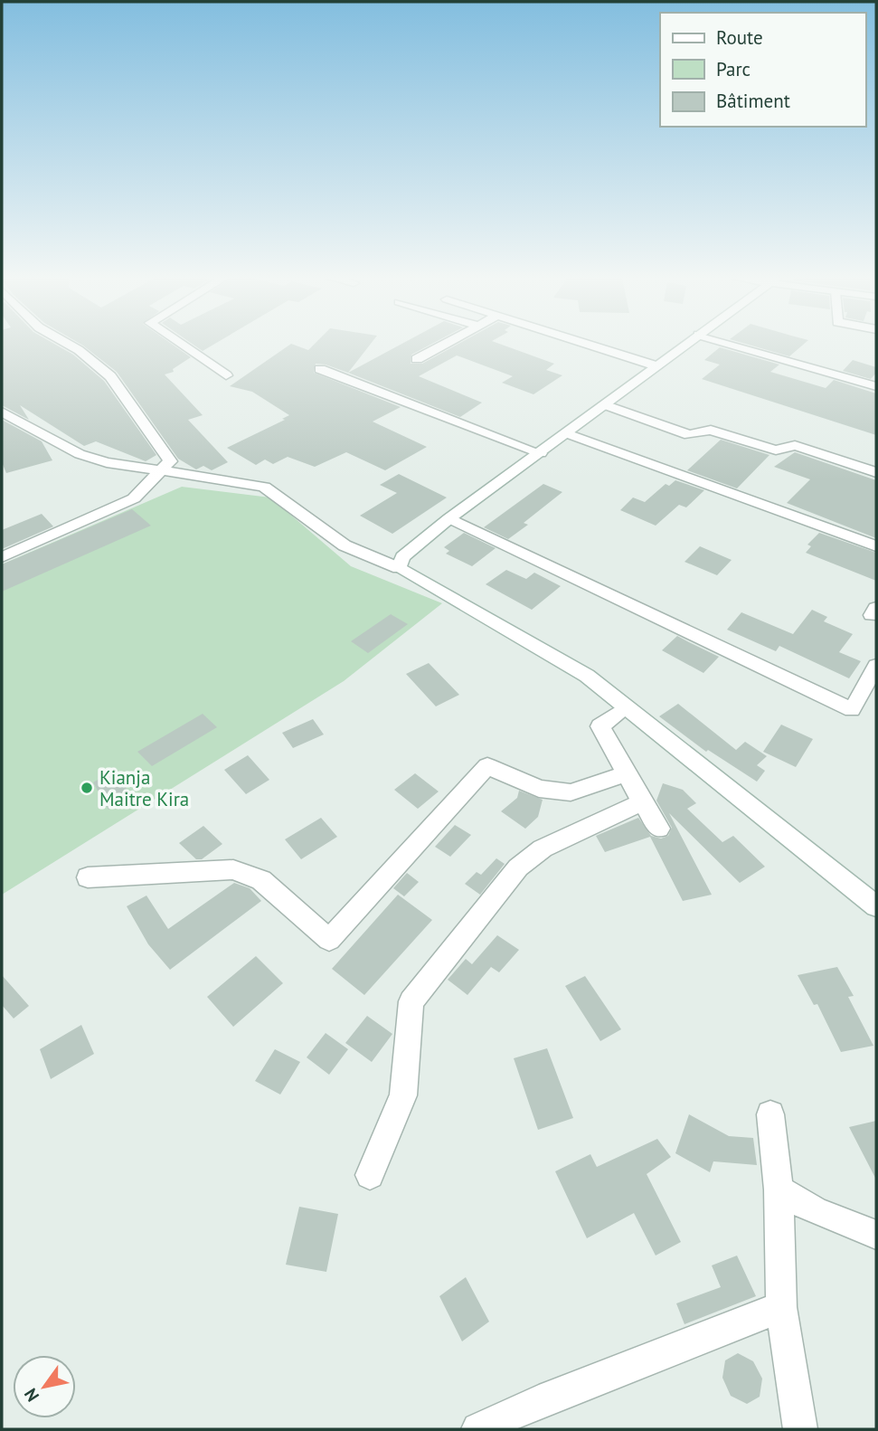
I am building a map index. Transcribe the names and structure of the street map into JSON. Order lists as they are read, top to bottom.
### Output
{
  "places": ["Kianja Maitre Kira"],
  "legend": ["Route", "Parc", "Bâtiment"],
  "north": "bottom left"
}
